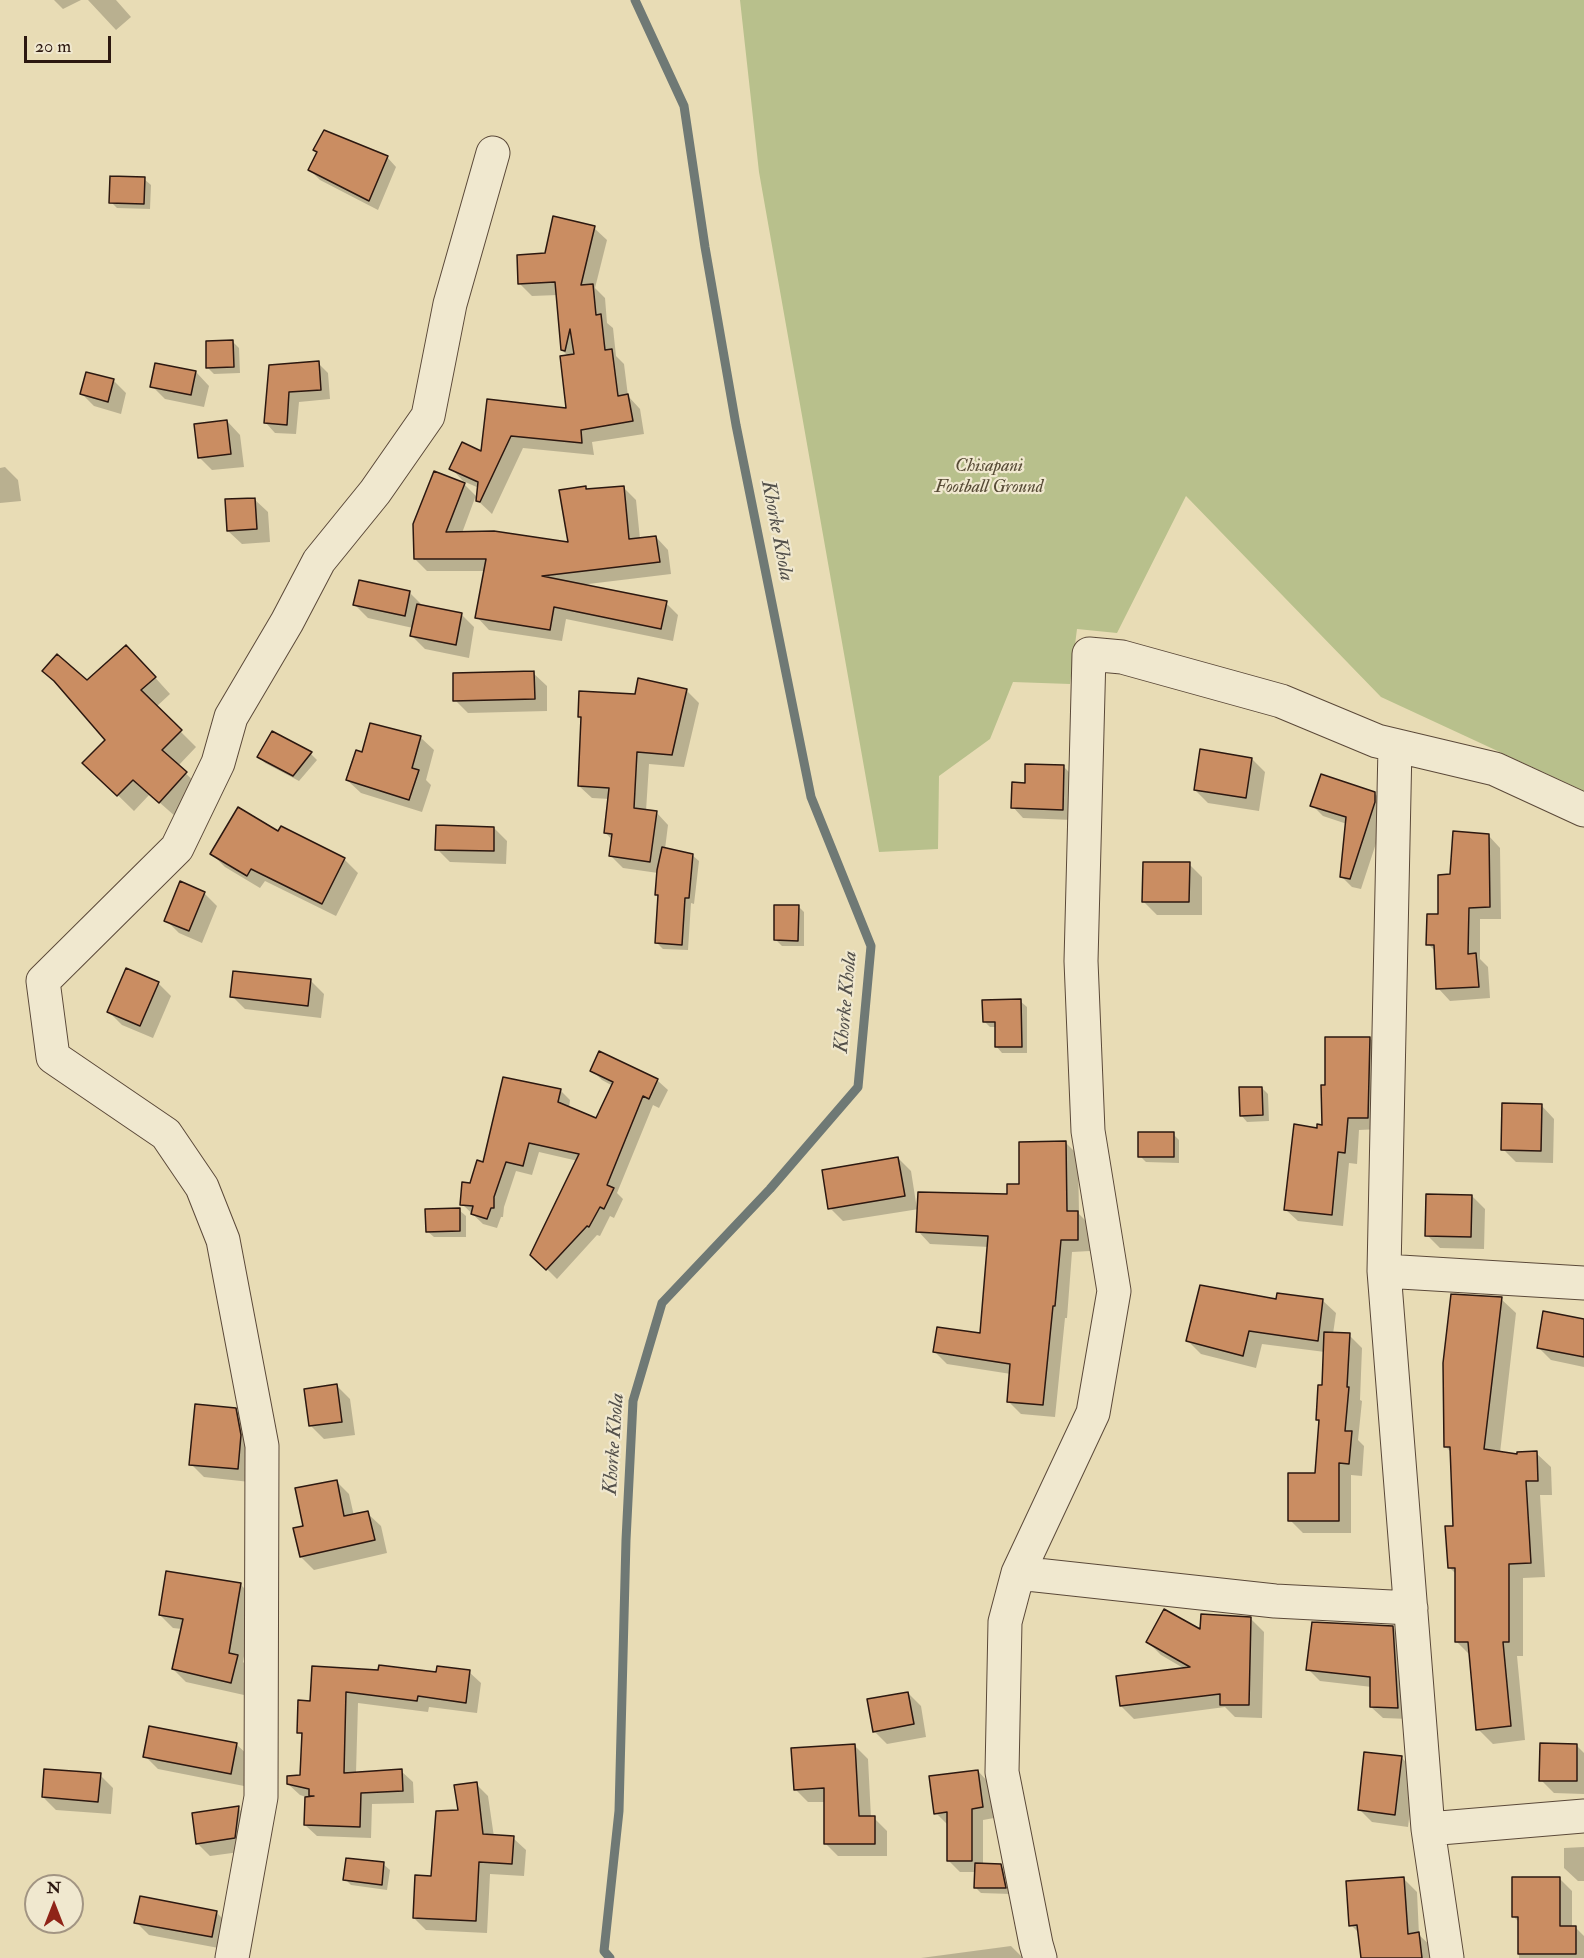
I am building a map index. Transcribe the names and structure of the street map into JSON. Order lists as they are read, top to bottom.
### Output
{
  "water": ["Khorke Khola"],
  "parks": ["Chisapani Football Ground"],
  "scale_bar": "20 m",
  "north": "top"
}
